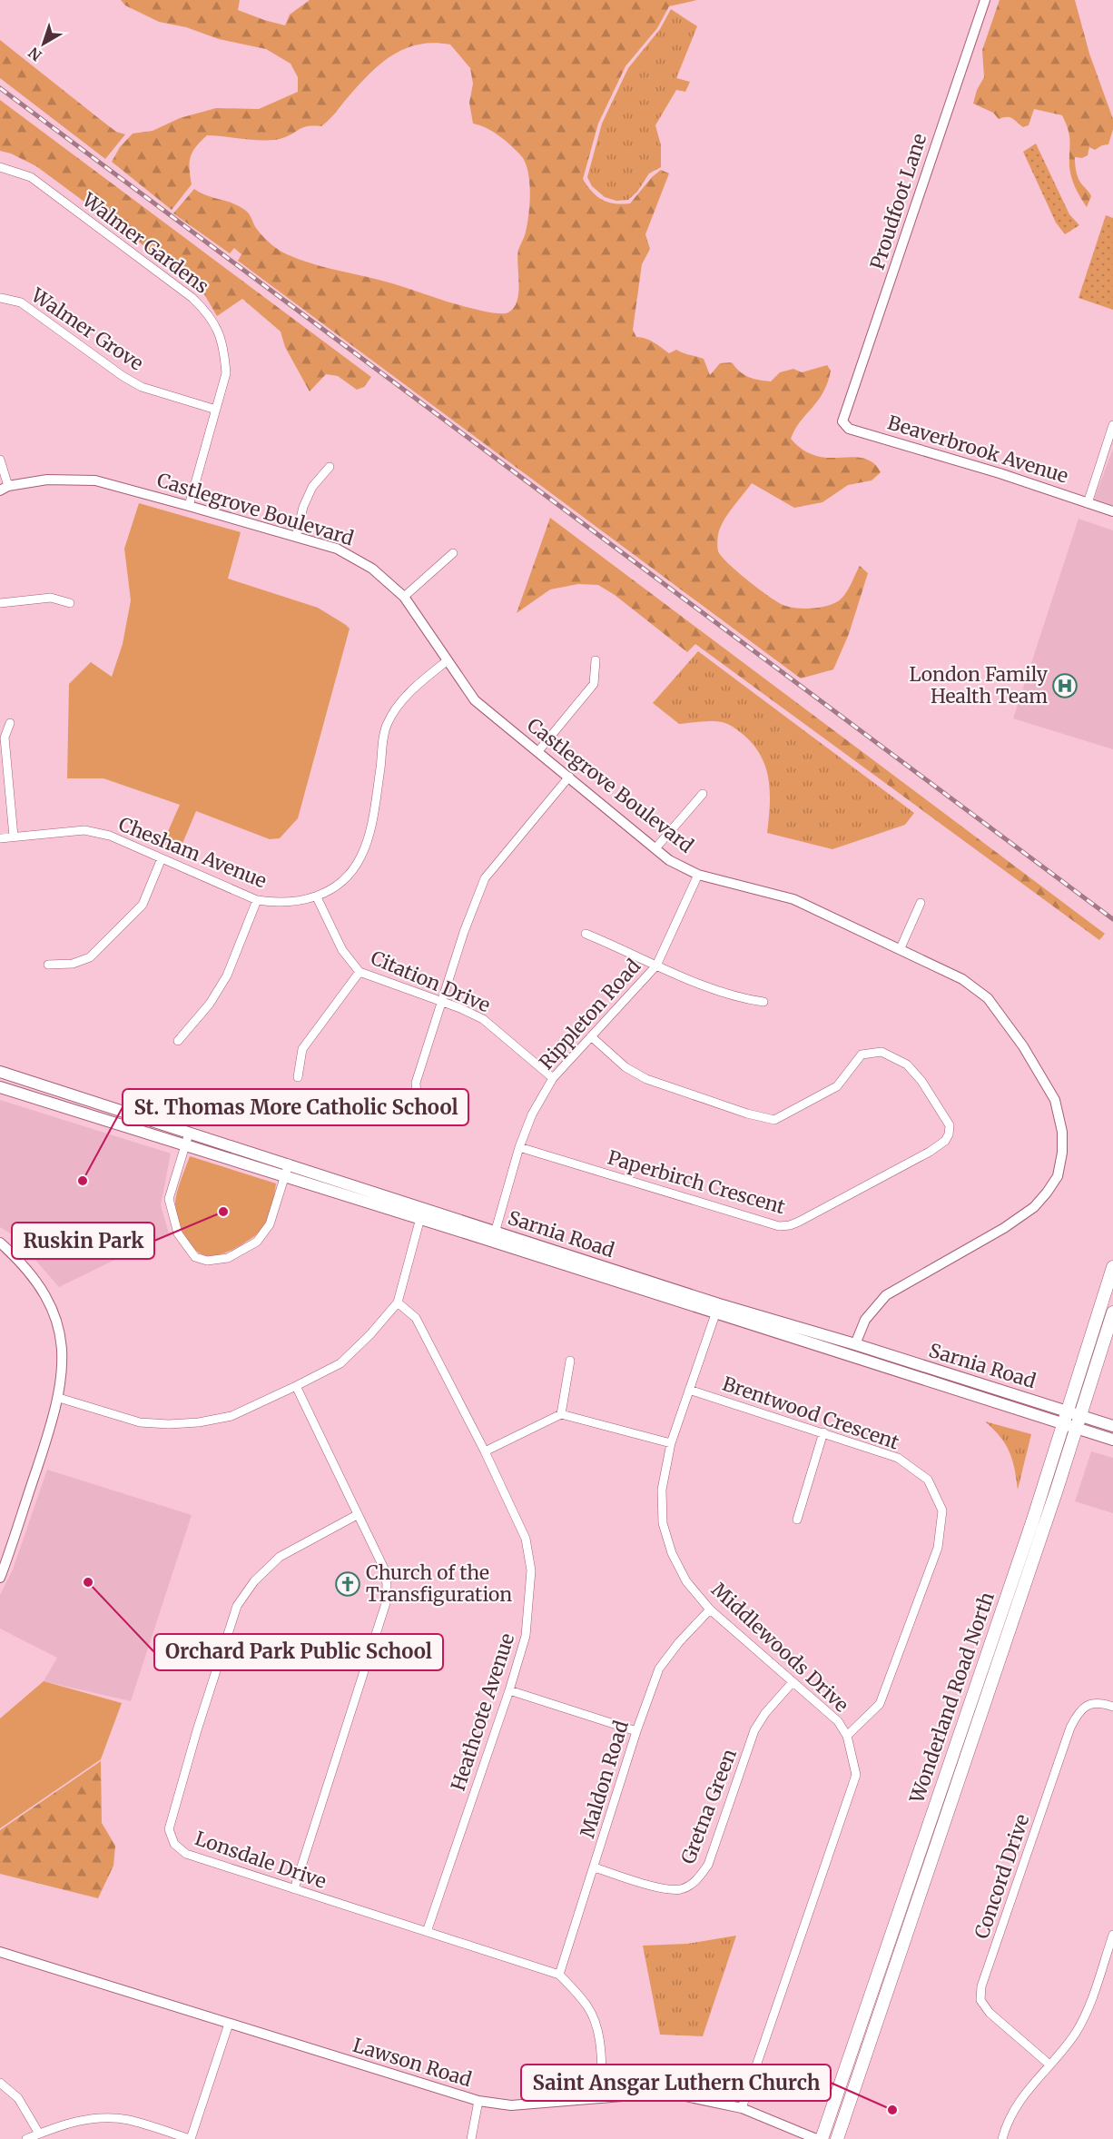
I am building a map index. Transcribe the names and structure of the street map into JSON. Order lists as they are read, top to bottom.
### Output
{
  "streets": {
    "main road": ["Sarnia Road", "Wonderland Road North"],
    "street": [
      "Proudfoot Lane",
      "Walmer Gardens",
      "Walmer Grove",
      "Beaverbrook Avenue",
      "Castlegrove Boulevard",
      "Chesham Avenue",
      "Citation Drive",
      "Rippleton Road",
      "Paperbirch Crescent",
      "Brentwood Crescent",
      "Middlewoods Drive",
      "Heathcote Avenue",
      "Maldon Road",
      "Gretna Green",
      "Lonsdale Drive",
      "Concord Drive",
      "Lawson Road"
    ]
  },
  "crossings": [
    ["Proudfoot Lane", "Beaverbrook Avenue"],
    ["Walmer Gardens", "Walmer Grove"],
    ["Walmer Gardens", "Castlegrove Boulevard"],
    ["Castlegrove Boulevard", "Chesham Avenue"],
    ["Castlegrove Boulevard", "Rippleton Road"],
    ["Castlegrove Boulevard", "Sarnia Road"],
    ["Chesham Avenue", "Citation Drive"],
    ["Citation Drive", "Rippleton Road"],
    ["Rippleton Road", "Paperbirch Crescent"],
    ["Rippleton Road", "Sarnia Road"],
    ["Sarnia Road", "Middlewoods Drive"],
    ["Sarnia Road", "Wonderland Road North"],
    ["Brentwood Crescent", "Middlewoods Drive"],
    ["Middlewoods Drive", "Maldon Road"],
    ["Middlewoods Drive", "Gretna Green"],
    ["Middlewoods Drive", "Lawson Road"],
    ["Wonderland Road North", "Lawson Road"],
    ["Heathcote Avenue", "Lonsdale Drive"],
    ["Maldon Road", "Gretna Green"],
    ["Maldon Road", "Lonsdale Drive"],
    ["Lonsdale Drive", "Lawson Road"]
  ],
  "places": {
    "hospital": ["London Family Health Team"],
    "other": [
      "St. Thomas More Catholic School",
      "Ruskin Park",
      "Orchard Park Public School",
      "Saint Ansgar Luthern Church"
    ],
    "church": ["Church of the Transfiguration"]
  },
  "north": "bottom left"
}
